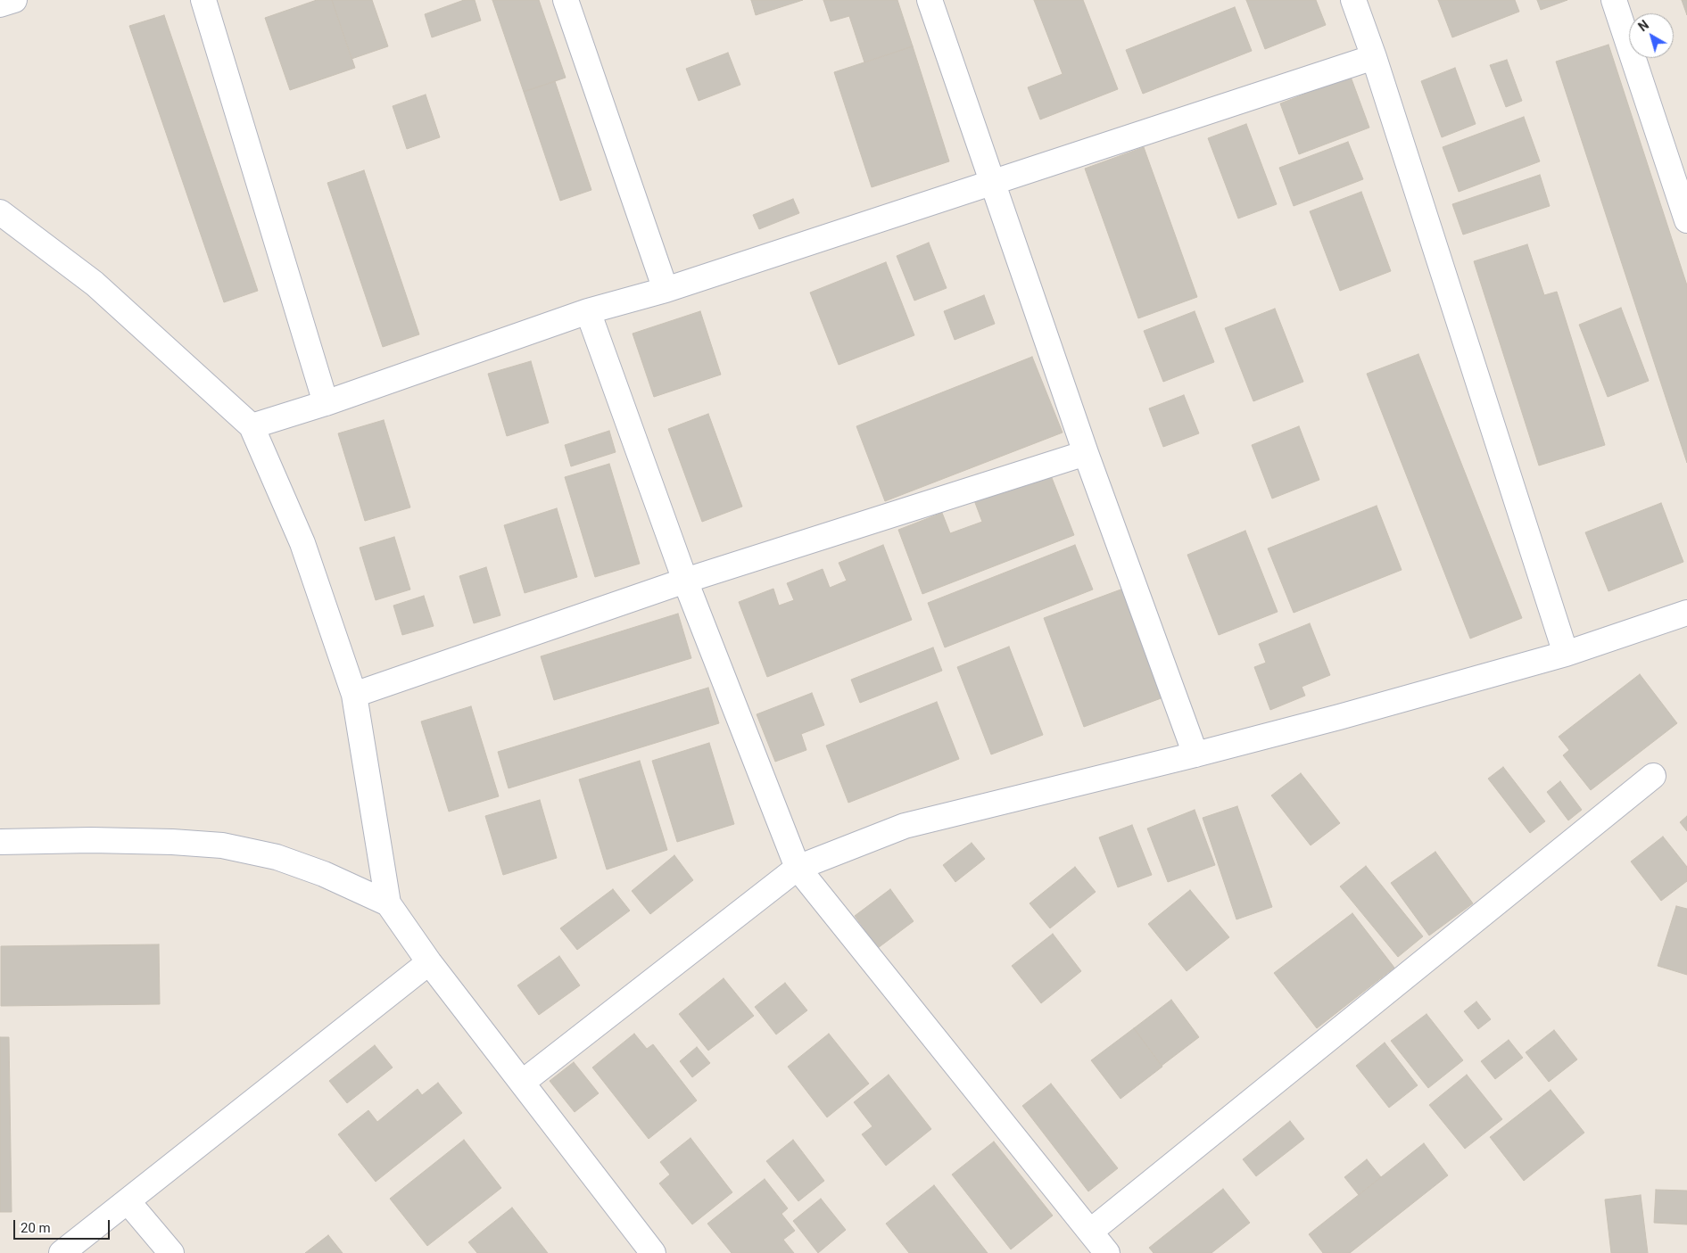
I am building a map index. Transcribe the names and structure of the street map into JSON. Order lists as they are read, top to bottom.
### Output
{
  "scale_bar": "20 m",
  "north": "top left"
}
